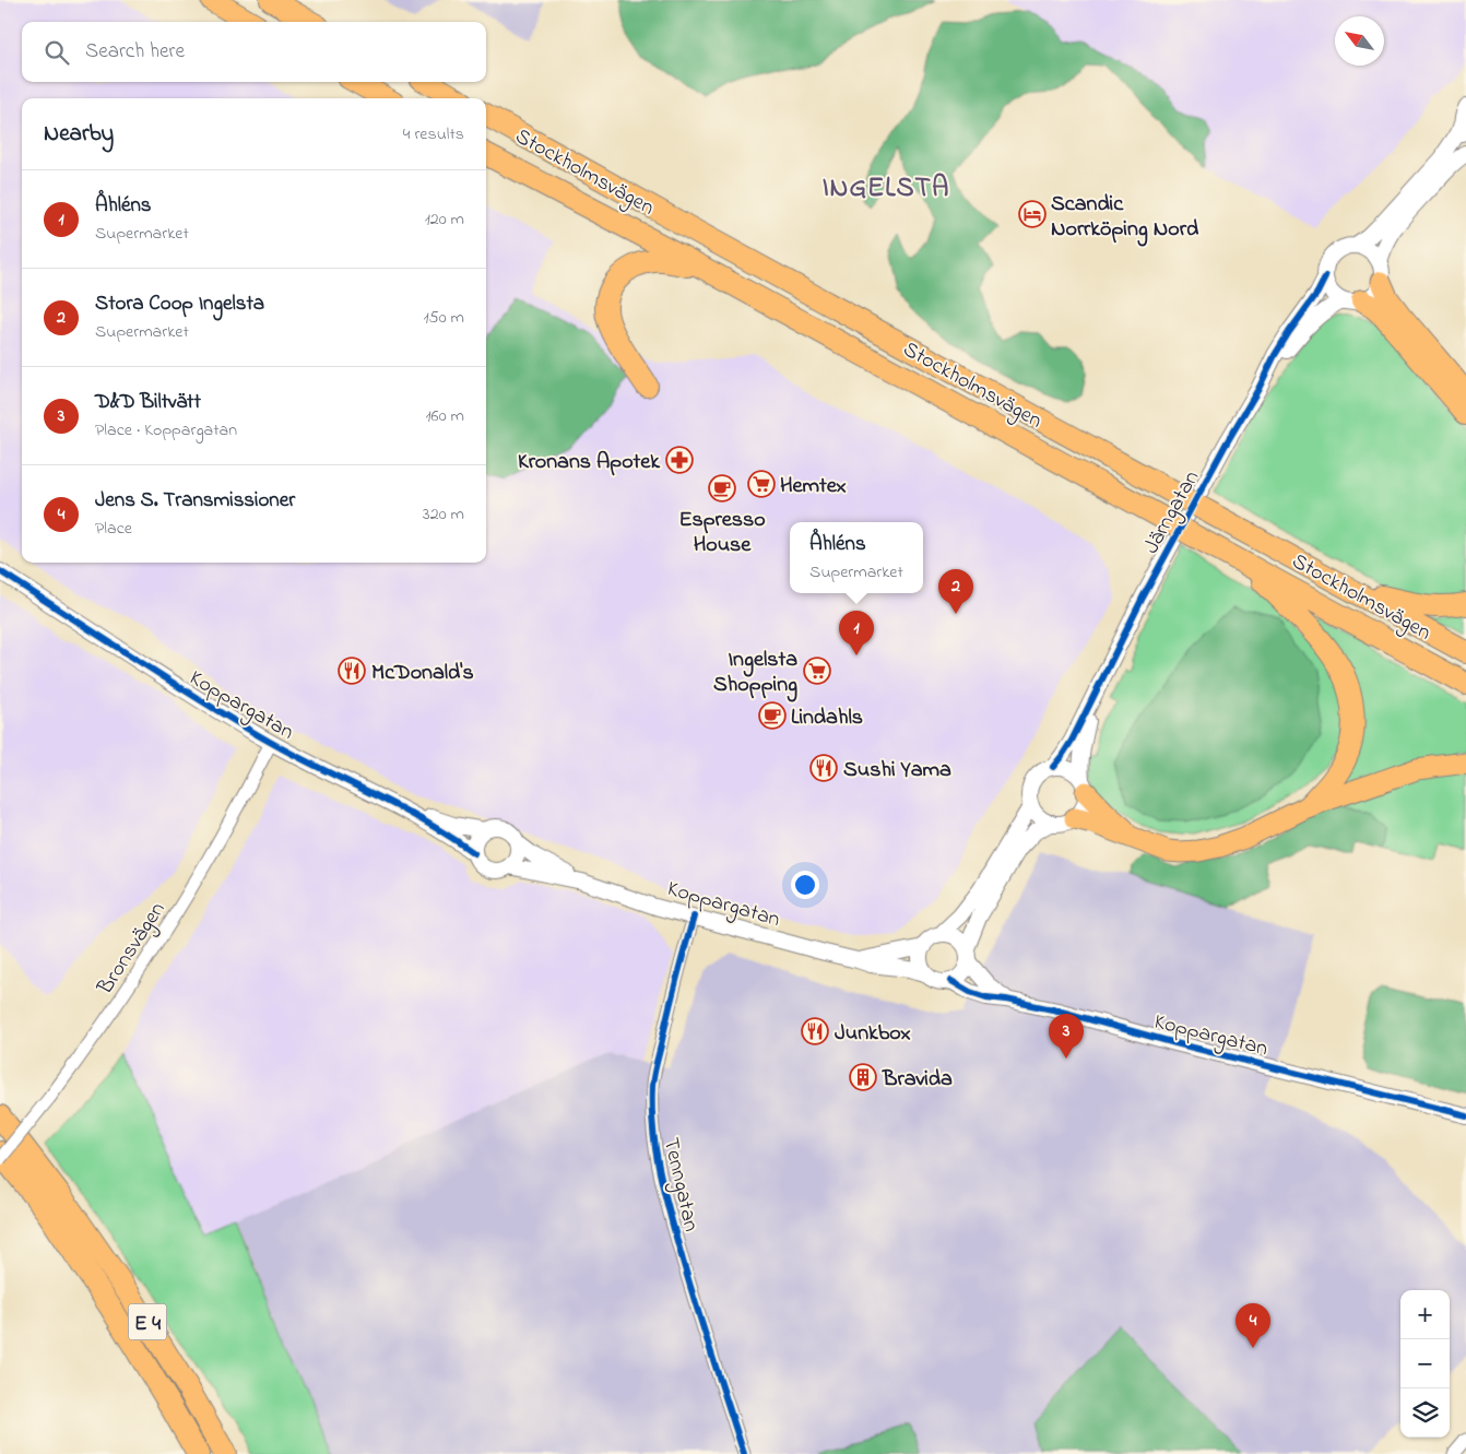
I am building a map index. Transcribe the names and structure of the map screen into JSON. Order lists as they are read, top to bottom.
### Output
{
  "streets": {
    "highway": ["Stockholmsvägen", "E 4"],
    "street": [
      "Järngatan",
      "Koppargatan",
      "Bronsvägen",
      "Tenngatan"
    ]
  },
  "crossings": [
    ["Koppargatan", "Bronsvägen"],
    ["Koppargatan", "Tenngatan"]
  ],
  "districts": ["INGELSTA"],
  "places": {
    "hotel": ["Scandic Norrköping Nord"],
    "pharmacy": ["Kronans Apotek"],
    "supermarket": ["Hemtex", "Ingelsta Shopping"],
    "cafe": ["Espresso House", "Lindahls"],
    "restaurant": ["McDonald's", "Sushi Yama", "Junkbox"],
    "building": ["Bravida"]
  },
  "north": "top left",
  "page": {
    "search": "Search here",
    "heading": ["Nearby", "4 results"],
    "list": [
      {
        "mark": "1",
        "name": "Åhléns",
        "note": "Supermarket",
        "value": "120 m"
      },
      {
        "mark": "2",
        "name": "Stora Coop Ingelsta",
        "note": "Supermarket",
        "value": "150 m"
      },
      {
        "mark": "3",
        "name": "D&D Biltvätt",
        "note": "Place · Koppargatan",
        "value": "160 m"
      },
      {
        "mark": "4",
        "name": "Jens S. Transmissioner",
        "note": "Place",
        "value": "320 m"
      }
    ],
    "popup": ["Åhléns", "Supermarket"],
    "pins": [
      "2",
      "1",
      "3",
      "4"
    ],
    "map_buttons": ["+", "−"]
  }
}
